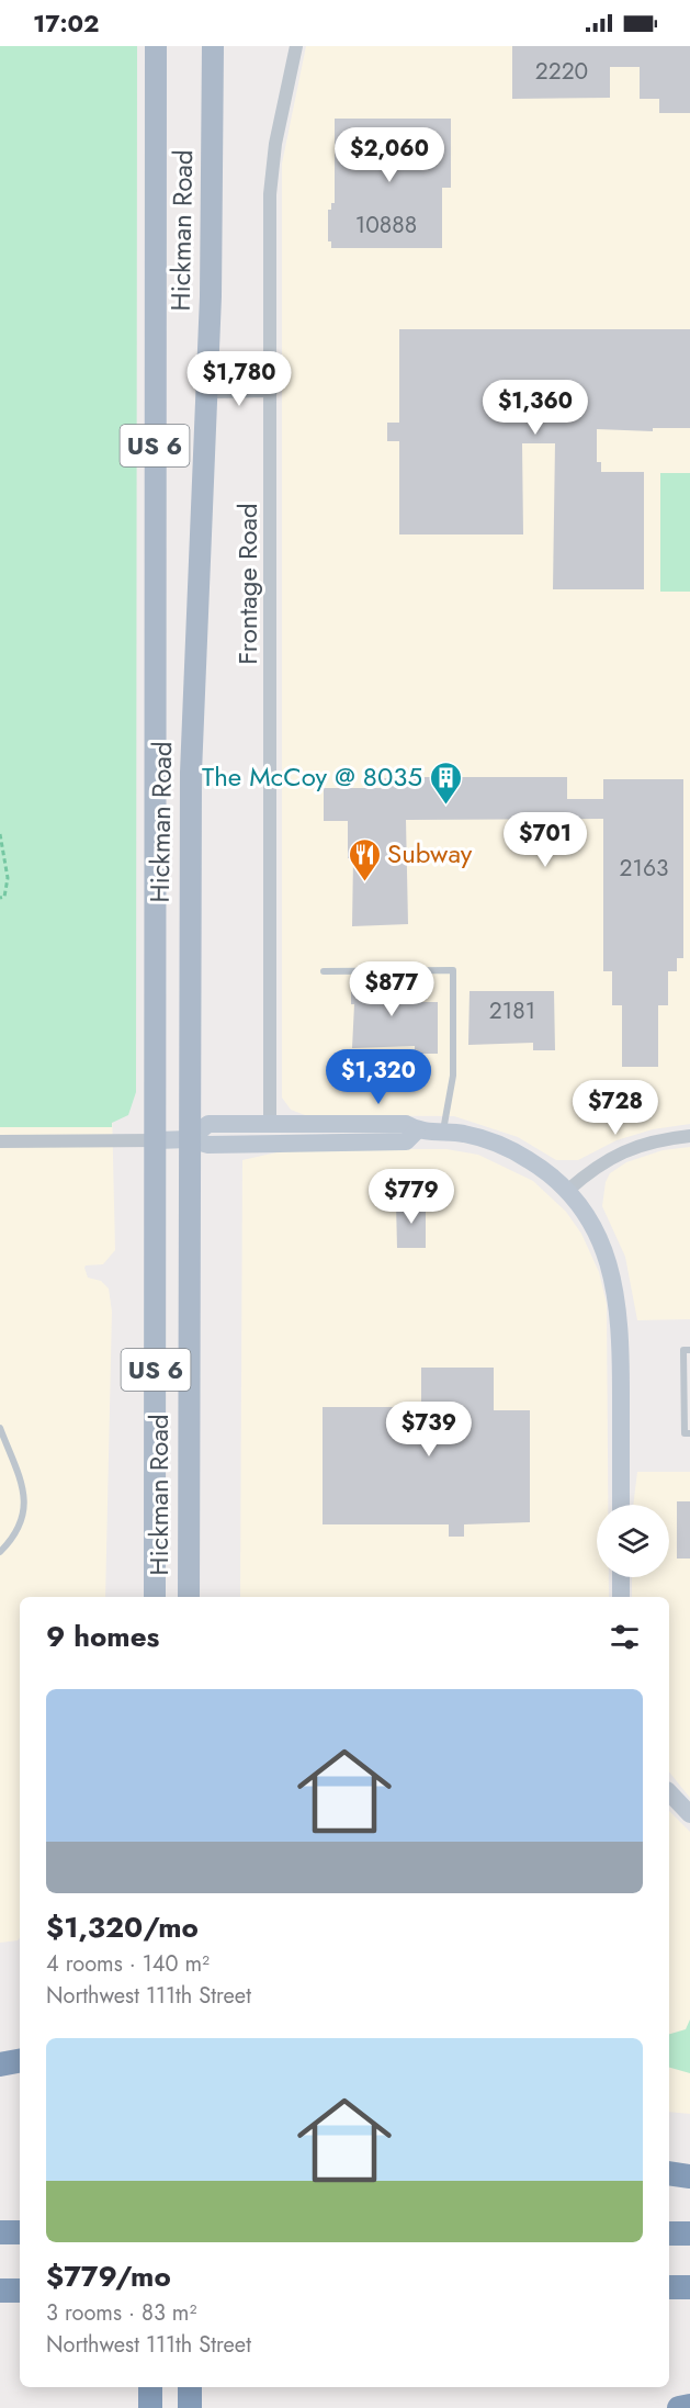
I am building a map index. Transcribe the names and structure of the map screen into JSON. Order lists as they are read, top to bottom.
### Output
{
  "streets": {
    "main road": ["Hickman Road", "US 6"],
    "street": ["Frontage Road"]
  },
  "places": {
    "building": ["The McCoy @ 8035"],
    "restaurant": ["Subway"]
  },
  "house_numbers": [
    "2220",
    "10888",
    "2163",
    "2181"
  ],
  "page": {
    "status": "17:02",
    "price": [
      "$2,060",
      "$1,780",
      "$1,360",
      "$701",
      "$877",
      "$1,320",
      "$728",
      "$779",
      "$739"
    ],
    "heading": "9 homes",
    "list": [
      {
        "name": "$1,320/mo",
        "note": "4 rooms · 140 m² · Northwest 111th Street"
      },
      {
        "name": "$779/mo",
        "note": "3 rooms · 83 m² · Northwest 111th Street"
      }
    ]
  }
}
